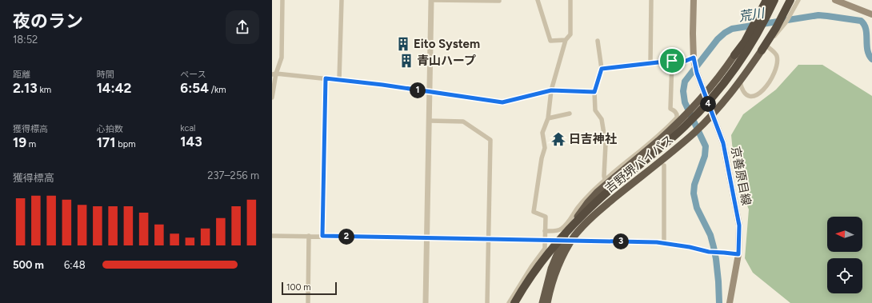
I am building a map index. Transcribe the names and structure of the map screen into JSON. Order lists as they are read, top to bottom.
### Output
{
  "streets": {
    "highway": ["吉野堺バイパス"],
    "main road": ["京善原目線"]
  },
  "crossings": [
    ["吉野堺バイパス", "京善原目線"]
  ],
  "water": ["荒川"],
  "places": {
    "building": ["Eito System", "青山ハープ"],
    "temple": ["日吉神社"]
  },
  "scale_bar": "100 m",
  "north": "left",
  "page": {
    "heading": ["夜のラン", "18:52"],
    "stats": [
      ["距離", "2.13 km"],
      ["時間", "14:42"],
      ["ペース", "6:54 /km"],
      ["獲得標高", "19 m"],
      ["心拍数", "171 bpm"],
      ["kcal", "143"]
    ],
    "pins": [
      "1",
      "4",
      "2",
      "3"
    ],
    "chart": ["獲得標高", "237–256 m"],
    "list": [
      {
        "name": "500 m",
        "note": "6:48"
      }
    ],
    "scale": "100 m"
  }
}
